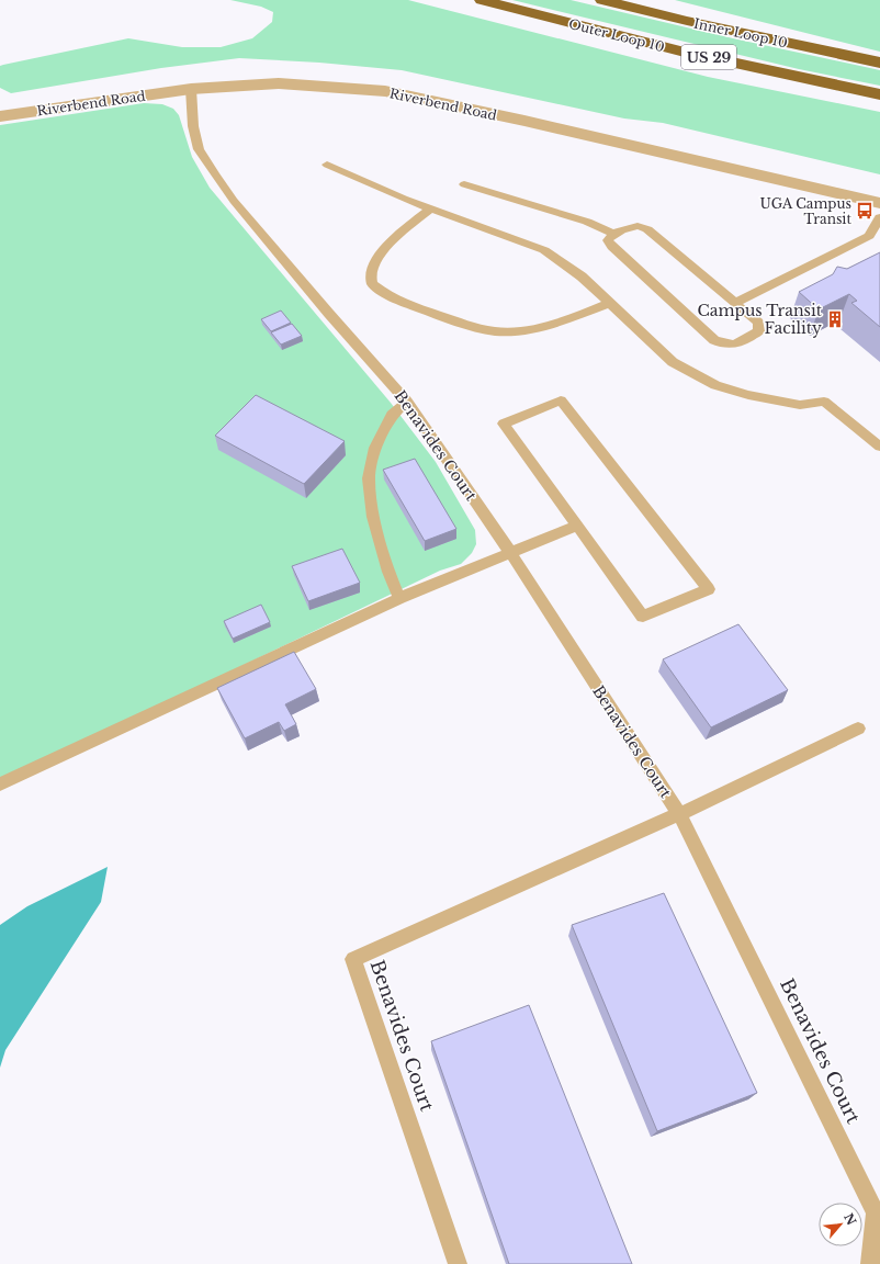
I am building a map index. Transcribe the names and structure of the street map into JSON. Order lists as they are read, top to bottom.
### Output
{
  "streets": {
    "highway": ["Inner Loop 10", "Outer Loop 10", "US 29"],
    "street": ["Riverbend Road"],
    "lane": ["Benavides Court"]
  },
  "crossings": [
    ["Riverbend Road", "Benavides Court"]
  ],
  "places": {
    "bus stop": ["UGA Campus Transit"],
    "building": ["Campus Transit Facility"]
  },
  "north": "top right"
}
